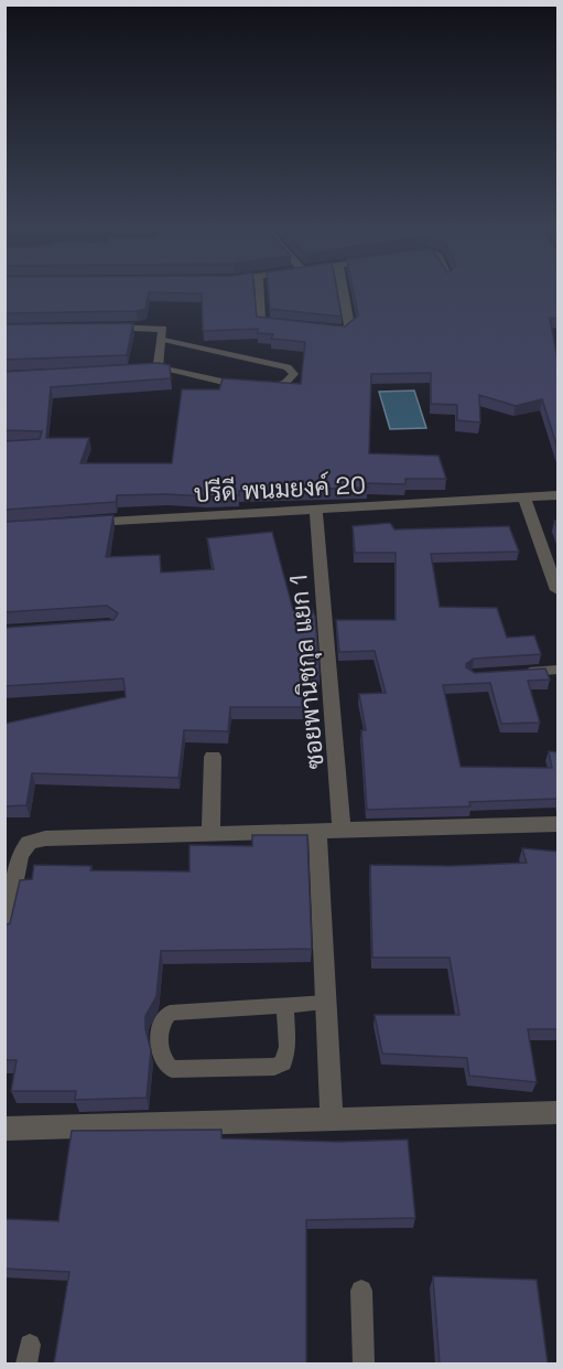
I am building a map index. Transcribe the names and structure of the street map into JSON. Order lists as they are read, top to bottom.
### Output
{
  "streets": {
    "street": ["ปรีดี พนมยงค์ 20", "ซอยพานิชกุล แยก 1"]
  },
  "crossings": [
    ["ปรีดี พนมยงค์ 20", "ซอยพานิชกุล แยก 1"]
  ]
}
